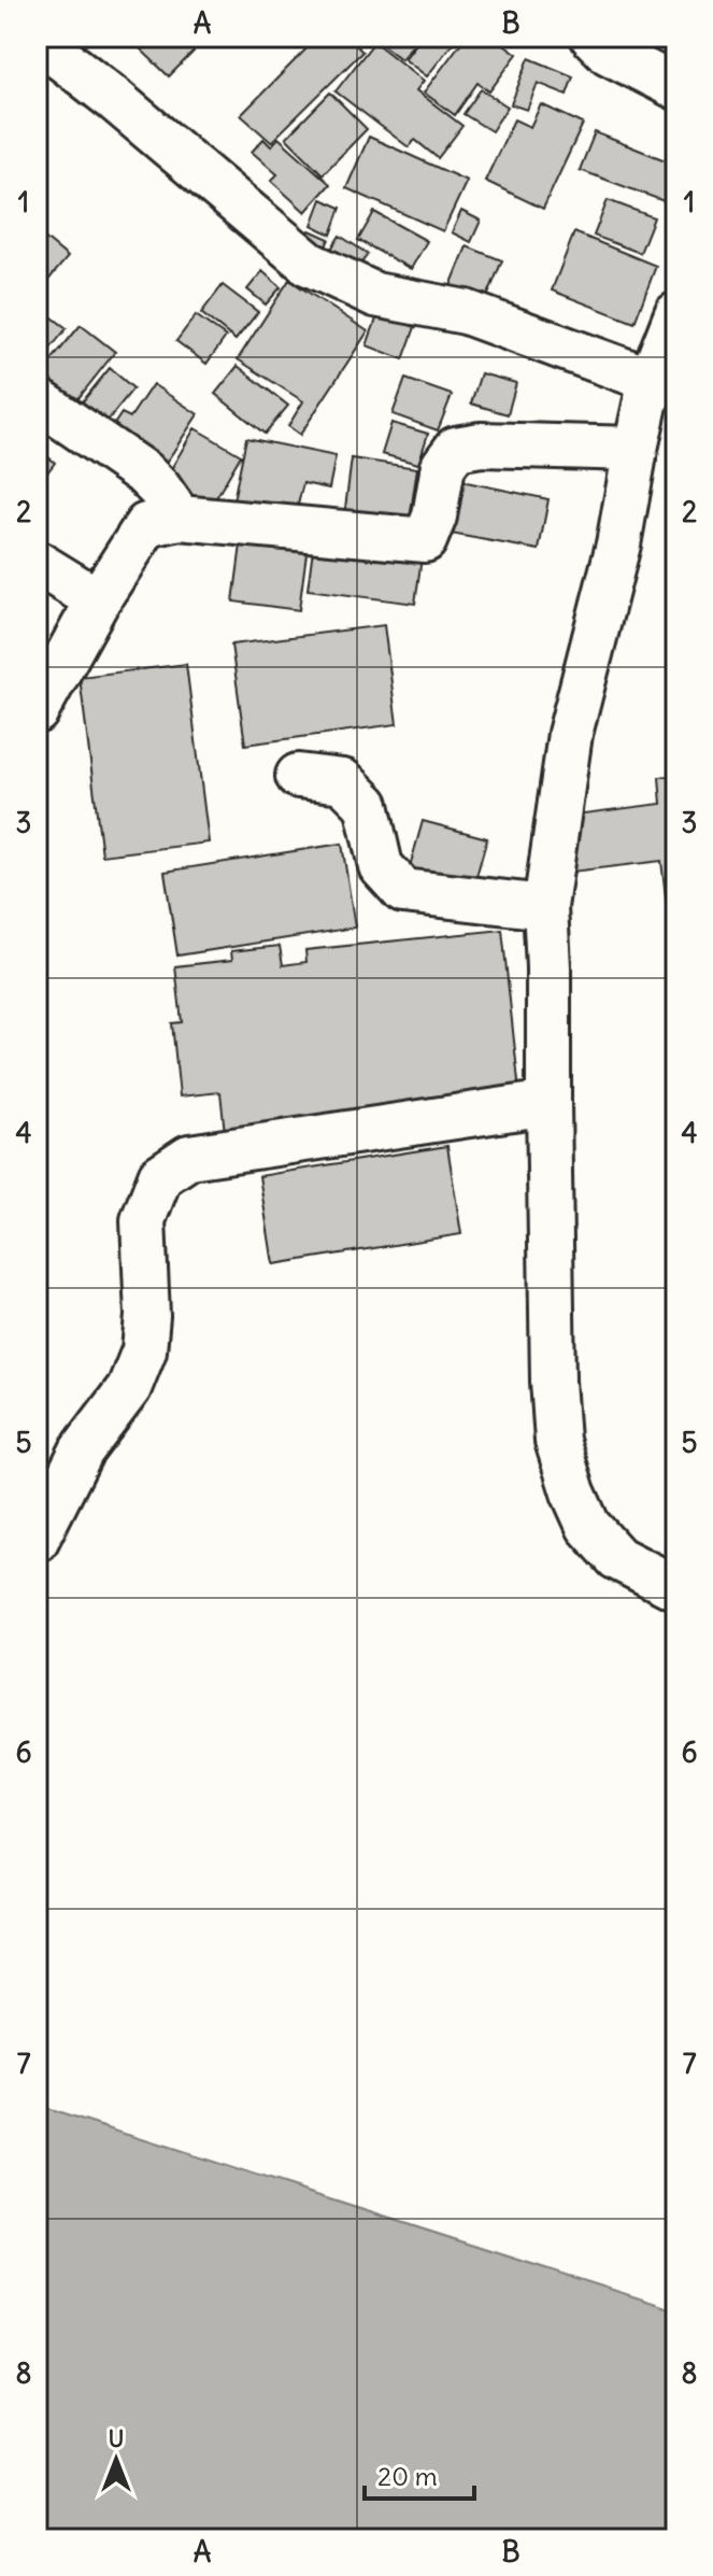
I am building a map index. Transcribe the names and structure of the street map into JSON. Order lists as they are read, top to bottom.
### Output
{
  "scale_bar": "20 m",
  "north": "top",
  "grid": {
    "columns": ["A", "B"],
    "rows": [
      "1",
      "2",
      "3",
      "4",
      "5",
      "6",
      "7",
      "8"
    ]
  }
}
